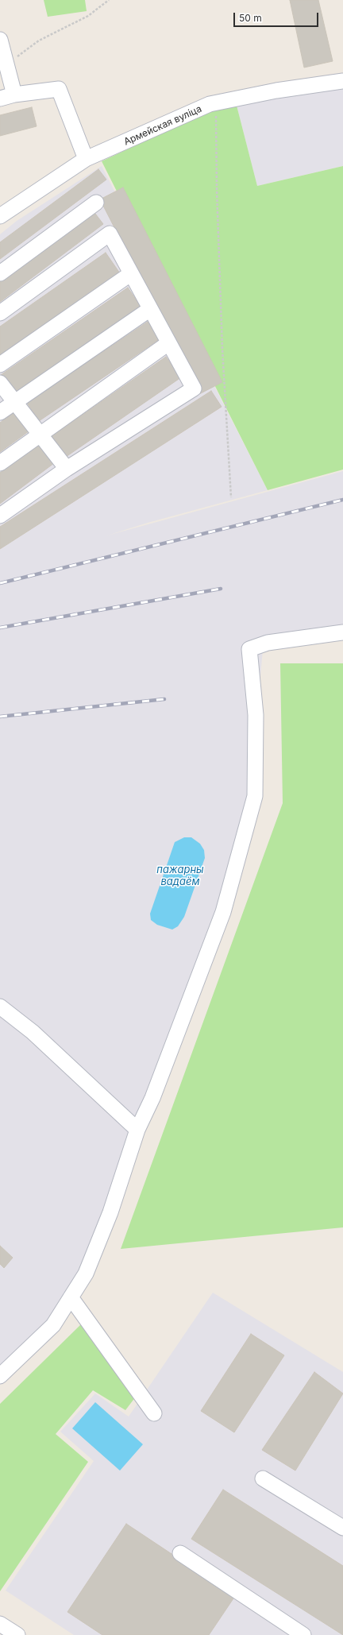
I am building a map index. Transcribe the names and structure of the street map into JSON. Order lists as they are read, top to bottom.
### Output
{
  "streets": {
    "street": ["Армейская вуліца"]
  },
  "water": ["пажарны вадаём"],
  "scale_bar": "50 m"
}
